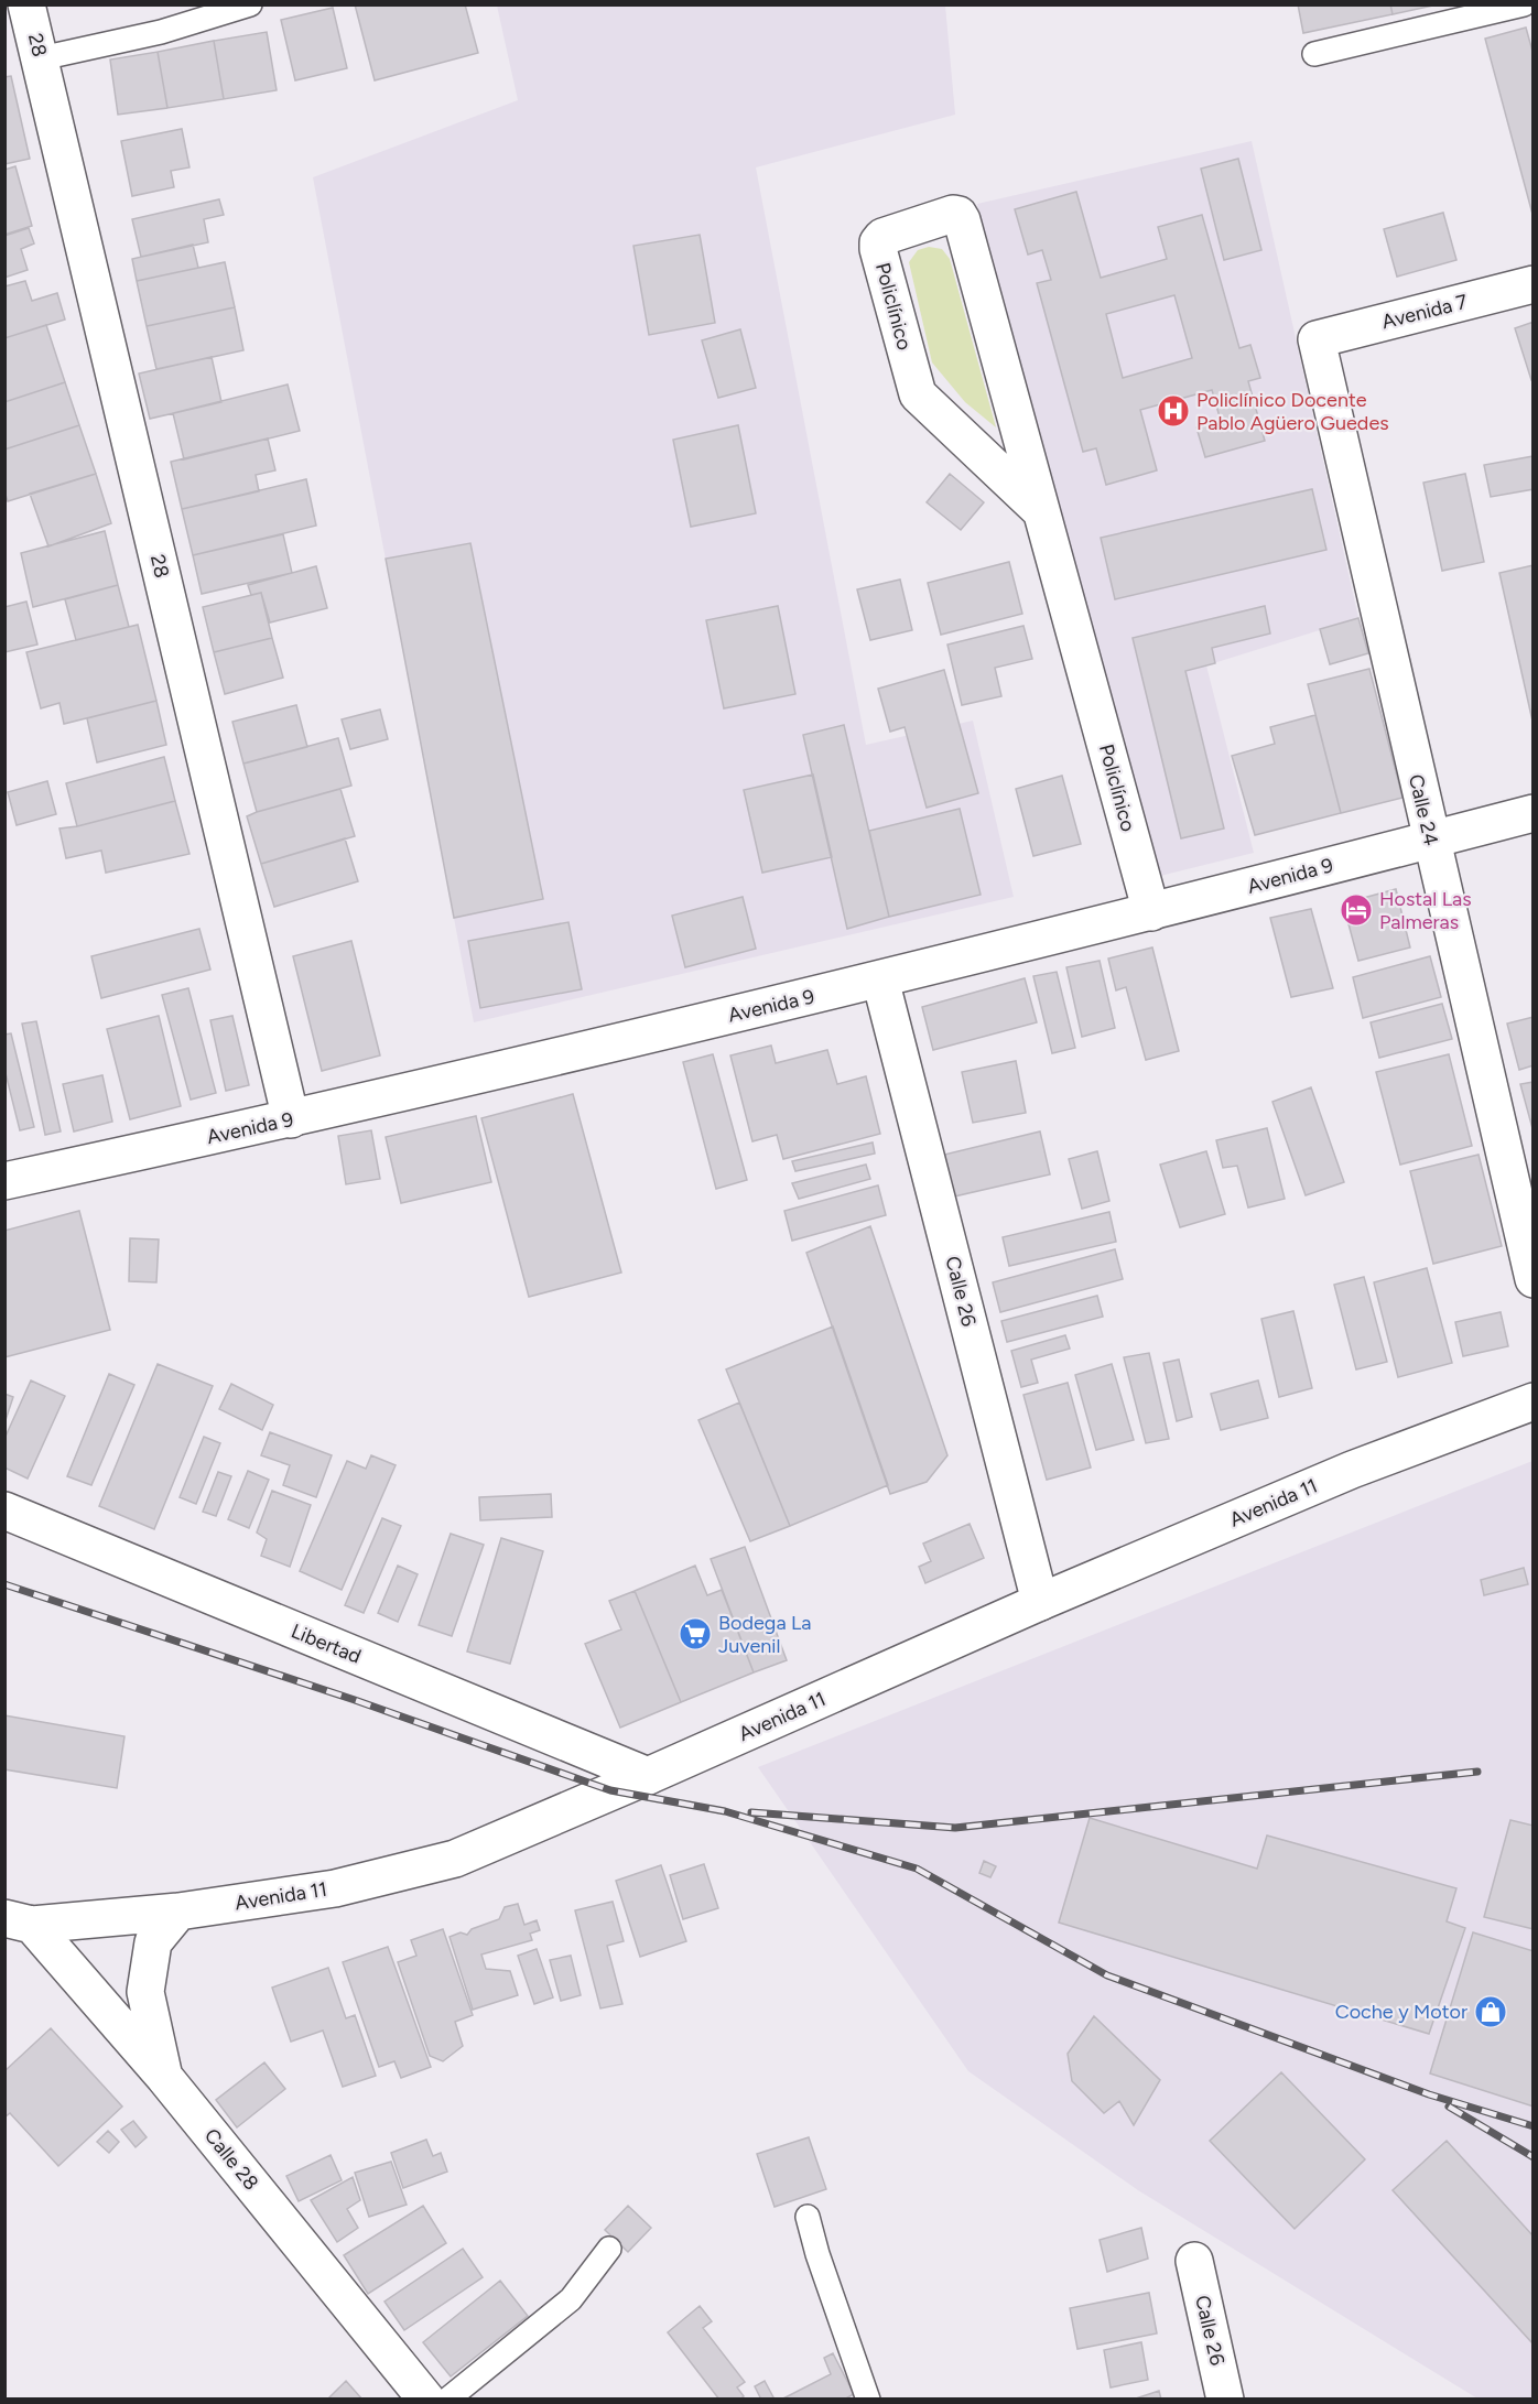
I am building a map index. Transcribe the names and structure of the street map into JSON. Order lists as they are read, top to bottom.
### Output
{
  "streets": {
    "street": [
      "28",
      "Policlínico",
      "Avenida 7",
      "Calle 24",
      "Avenida 9",
      "Calle 26",
      "Avenida 11",
      "Libertad",
      "Calle 28"
    ]
  },
  "crossings": [
    ["28", "Avenida 9"],
    ["Policlínico", "Avenida 9"],
    ["Avenida 7", "Calle 24"],
    ["Calle 24", "Avenida 9"],
    ["Avenida 9", "Calle 26"],
    ["Calle 26", "Avenida 11"],
    ["Avenida 11", "Libertad"],
    ["Avenida 11", "Calle 28"]
  ],
  "places": {
    "hospital": ["Policlínico Docente Pablo Agüero Guedes"],
    "hotel": ["Hostal Las Palmeras"],
    "supermarket": ["Bodega La Juvenil"],
    "shop": ["Coche y Motor"]
  }
}
